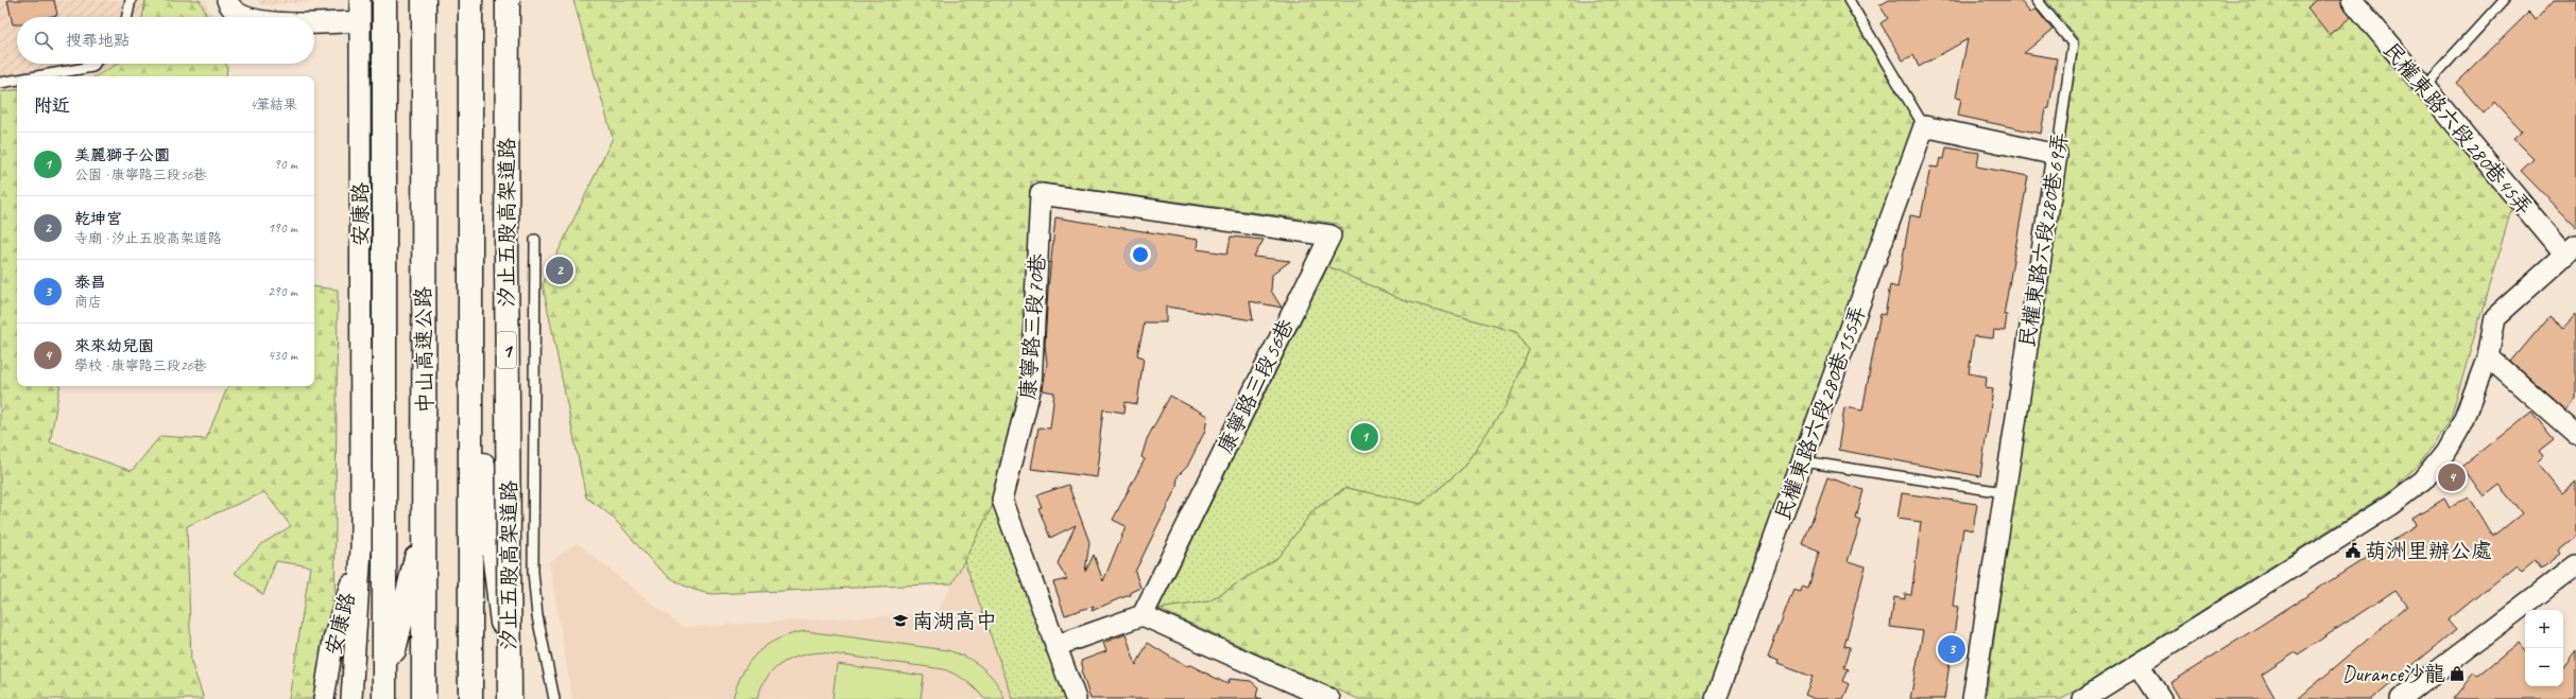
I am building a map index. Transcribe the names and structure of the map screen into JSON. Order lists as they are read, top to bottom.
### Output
{
  "streets": {
    "highway": ["汐止五股高架道路", "中山高速公路", "1"],
    "street": [
      "民權東路六段280巷45弄",
      "安康路",
      "民權東路六段280巷69弄",
      "康寧路三段70巷",
      "康寧路三段56巷",
      "民權東路六段280巷155弄"
    ]
  },
  "crossings": [
    ["康寧路三段70巷", "康寧路三段56巷"]
  ],
  "places": {
    "public building": ["葫洲里辦公處"],
    "school or university": ["南湖高中"],
    "shop": ["Durance沙龍"]
  },
  "page": {
    "search": "搜尋地點",
    "heading": ["附近", "4筆結果"],
    "list": [
      {
        "mark": "1",
        "name": "美麗獅子公圜",
        "note": "公園 · 康寧路三段56巷",
        "value": "90 m"
      },
      {
        "mark": "2",
        "name": "乾坤宮",
        "note": "寺廟 · 汐止五股高架道路",
        "value": "190 m"
      },
      {
        "mark": "3",
        "name": "泰昌",
        "note": "商店",
        "value": "290 m"
      },
      {
        "mark": "4",
        "name": "來來幼兒園",
        "note": "學校 · 康寧路三段26巷",
        "value": "430 m"
      }
    ],
    "pins": [
      "2",
      "1",
      "4",
      "3"
    ],
    "map_buttons": ["+", "−"]
  }
}
